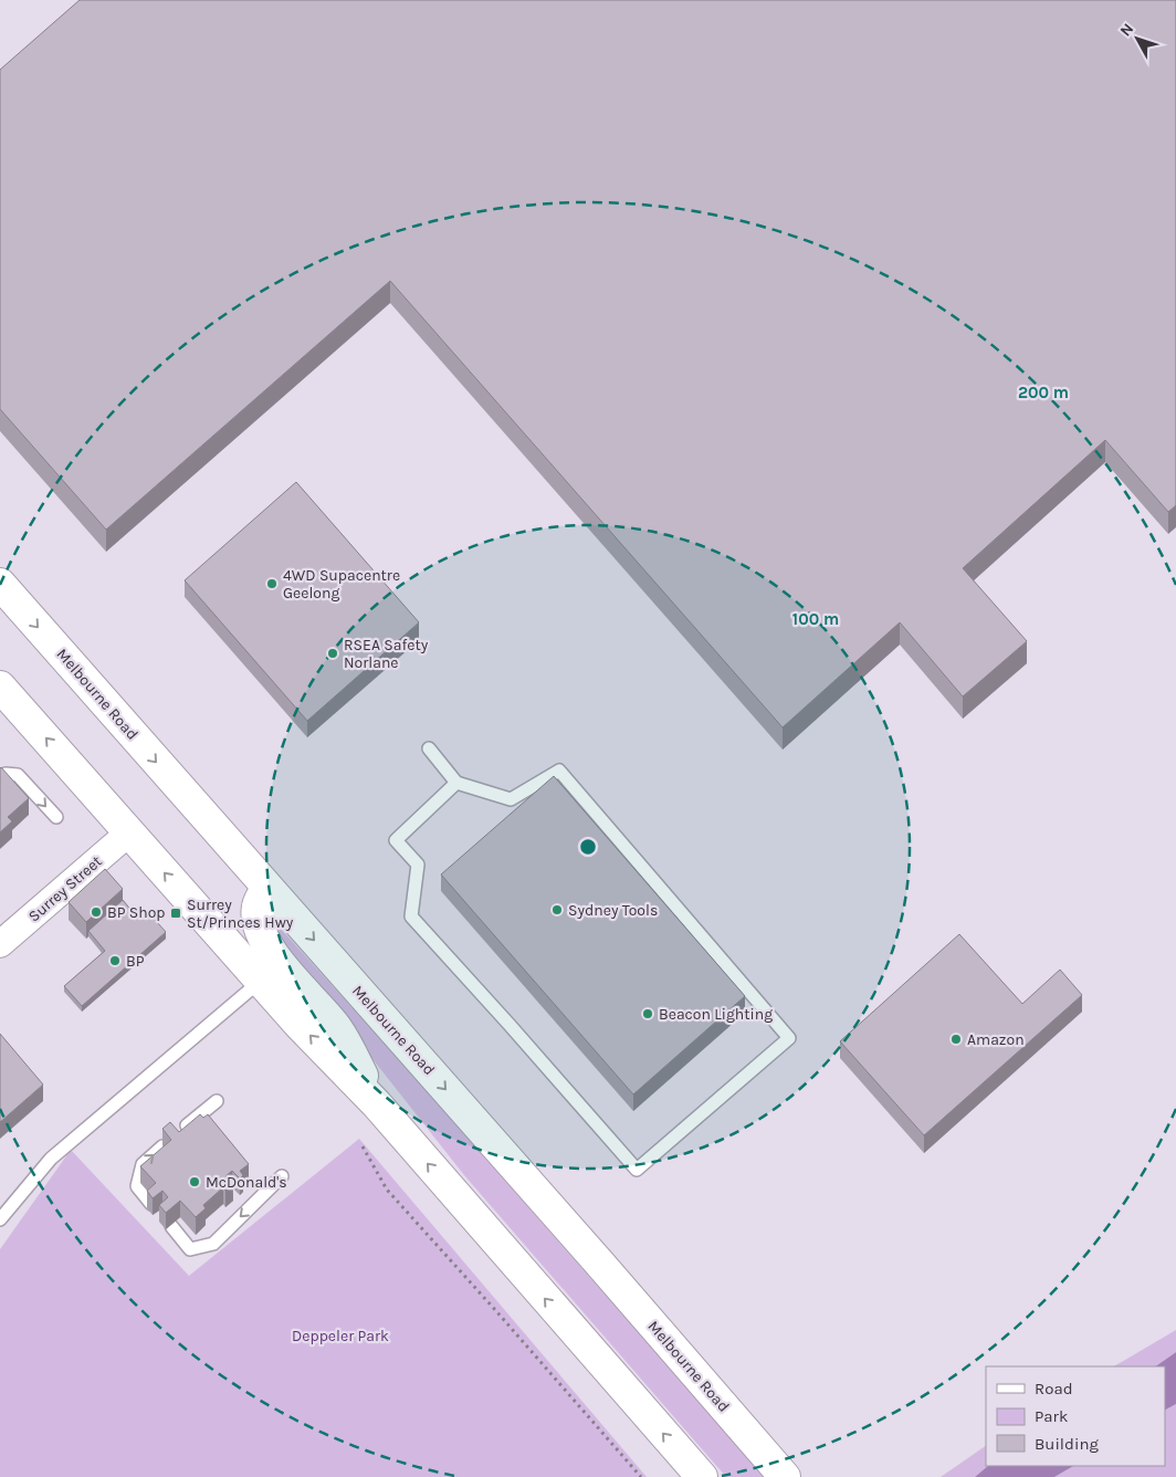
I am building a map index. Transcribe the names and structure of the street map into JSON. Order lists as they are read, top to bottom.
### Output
{
  "streets": {
    "highway": ["Melbourne Road"],
    "street": ["Surrey Street"]
  },
  "parks": ["Deppeler Park"],
  "places": {
    "other": [
      "4WD Supacentre Geelong",
      "RSEA Safety Norlane",
      "Sydney Tools",
      "BP Shop",
      "BP",
      "Beacon Lighting",
      "Amazon",
      "McDonald's"
    ],
    "transit": ["Surrey St/Princes Hwy"]
  },
  "legend": ["Road", "Park", "Building"],
  "north": "top left",
  "rings": ["200 m", "100 m"]
}
